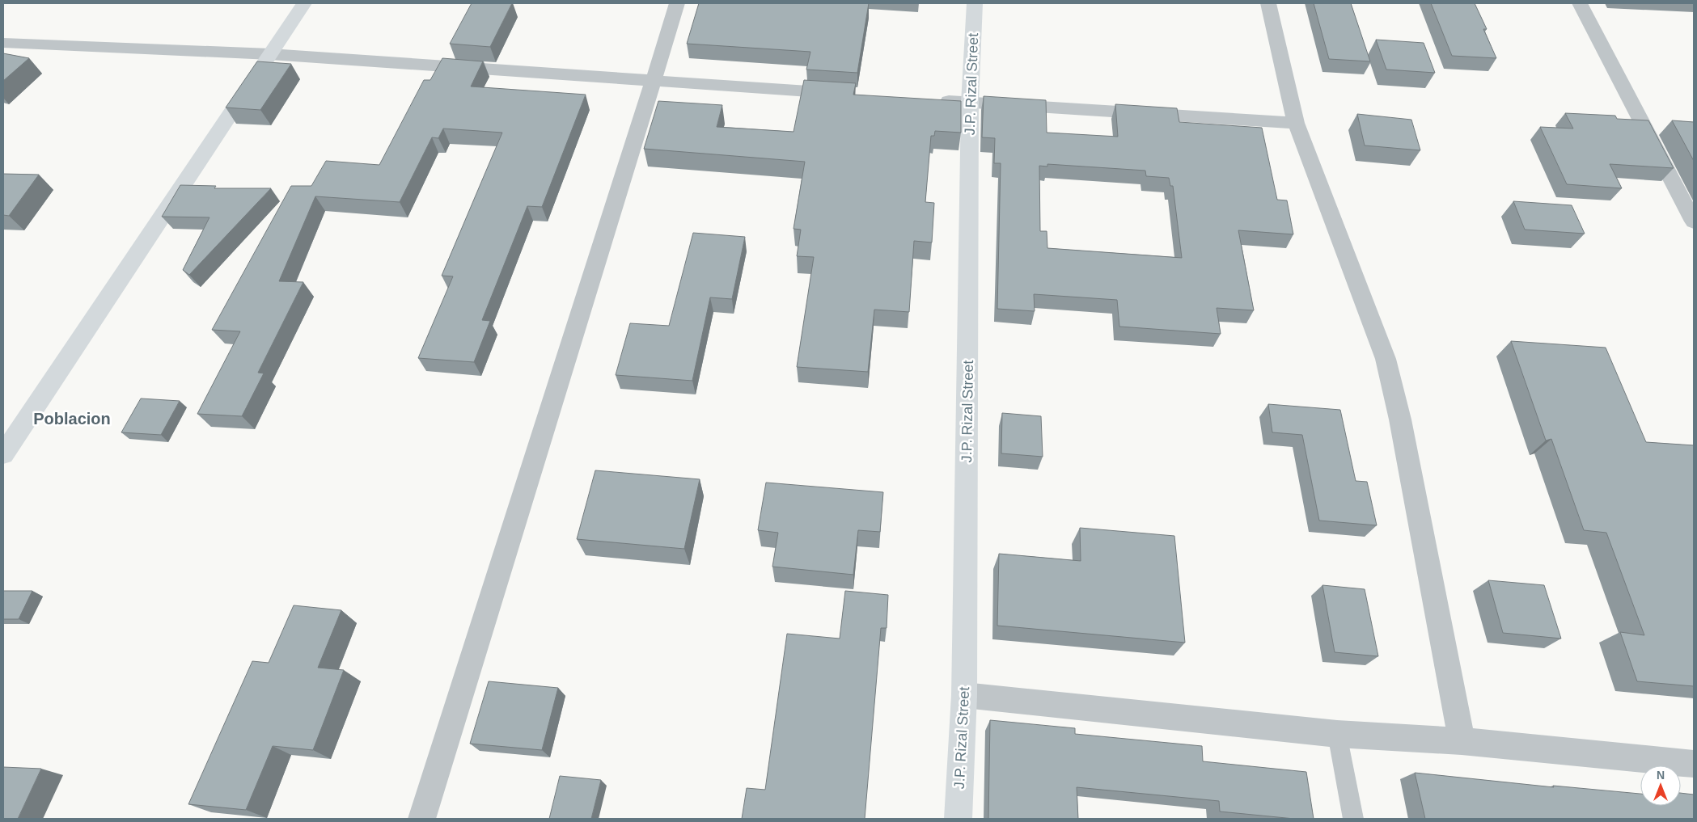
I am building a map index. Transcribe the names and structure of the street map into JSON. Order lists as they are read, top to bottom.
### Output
{
  "streets": {
    "street": ["J.P. Rizal Street"]
  },
  "districts": ["Poblacion"],
  "north": "top"
}
